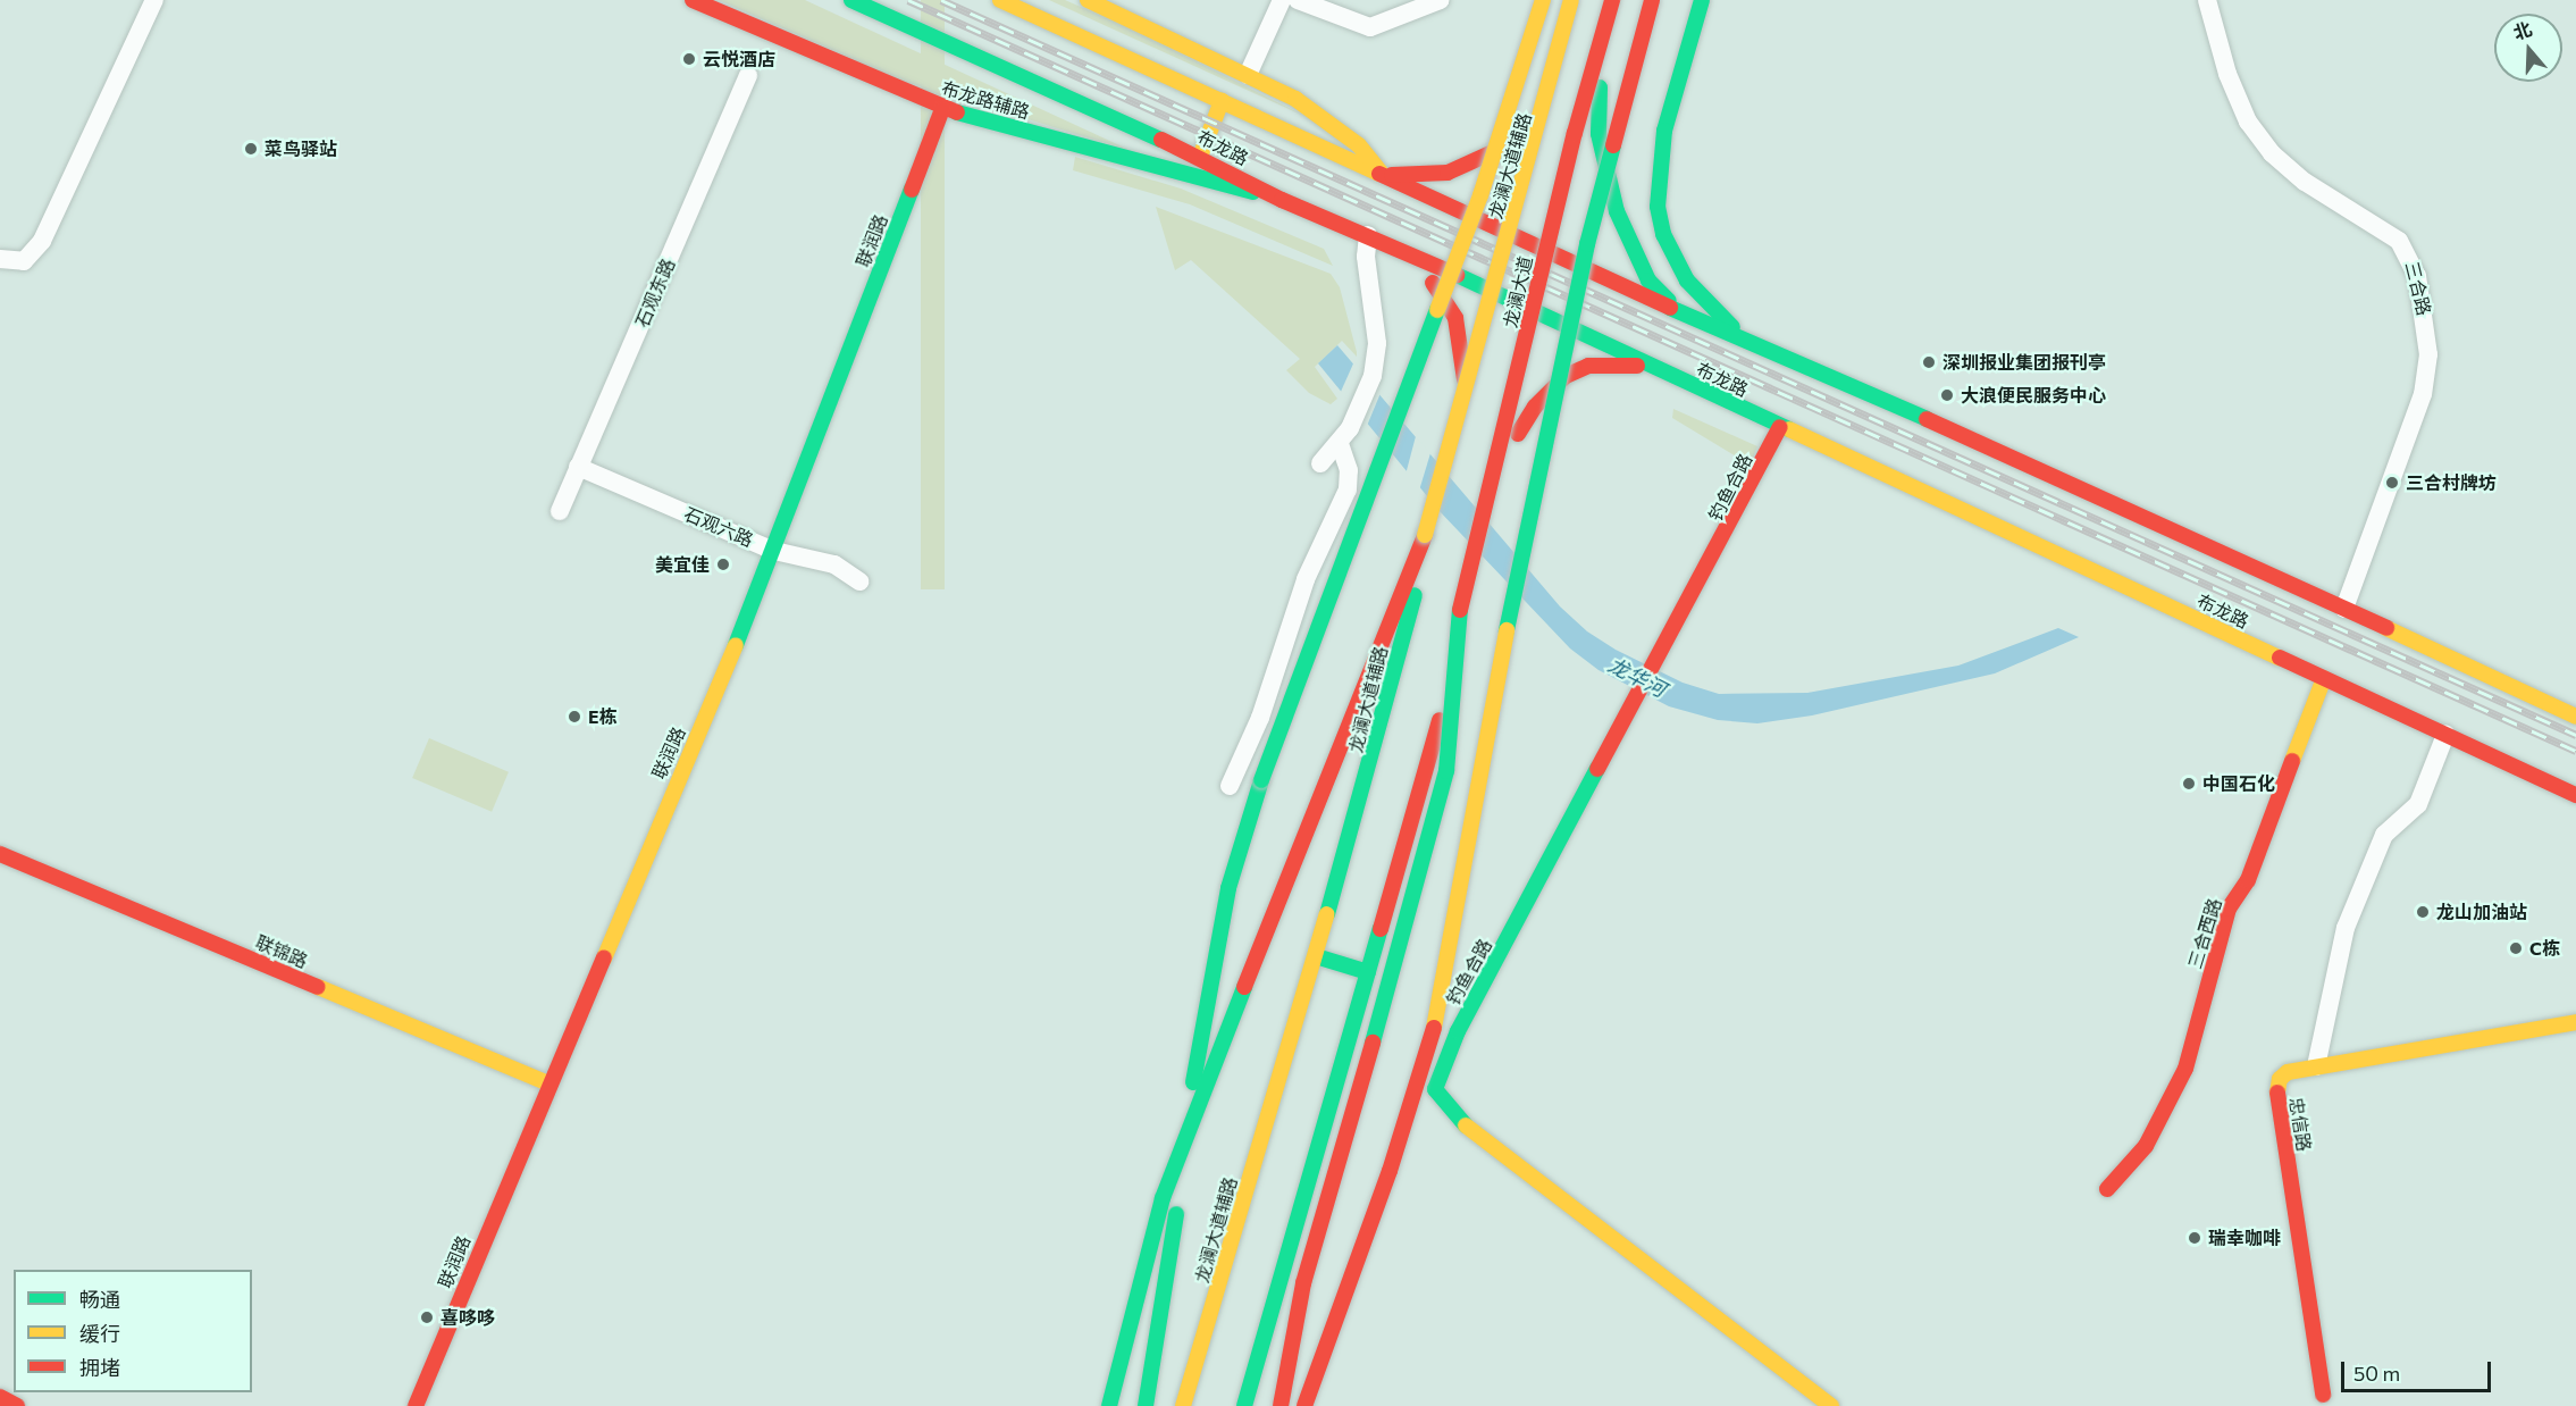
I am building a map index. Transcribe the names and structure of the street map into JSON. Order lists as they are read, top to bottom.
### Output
{
  "streets": {
    "main road": [
      "布龙路辅路",
      "布龙路",
      "龙澜大道辅路",
      "联润路",
      "龙澜大道",
      "钓鱼合路",
      "三合西路",
      "联锦路",
      "忠信路"
    ],
    "street": ["三合路", "石观东路", "石观六路"]
  },
  "crossings": [
    ["布龙路辅路", "布龙路"],
    ["布龙路辅路", "联润路"],
    ["布龙路", "龙澜大道辅路"],
    ["布龙路", "钓鱼合路"],
    ["布龙路", "三合西路"],
    ["龙澜大道辅路", "龙澜大道"],
    ["联润路", "石观六路"],
    ["联润路", "联锦路"],
    ["石观东路", "石观六路"]
  ],
  "water": ["龙华河"],
  "places": [
    "云悦酒店",
    "菜鸟驿站",
    "深圳报业集团报刊亭",
    "大浪便民服务中心",
    "三合村牌坊",
    "美宜佳",
    "E栋",
    "中国石化",
    "龙山加油站",
    "C栋",
    "瑞幸咖啡",
    "喜哆哆"
  ],
  "legend": ["畅通", "缓行", "拥堵"],
  "scale_bar": "50 m",
  "north": "top"
}
